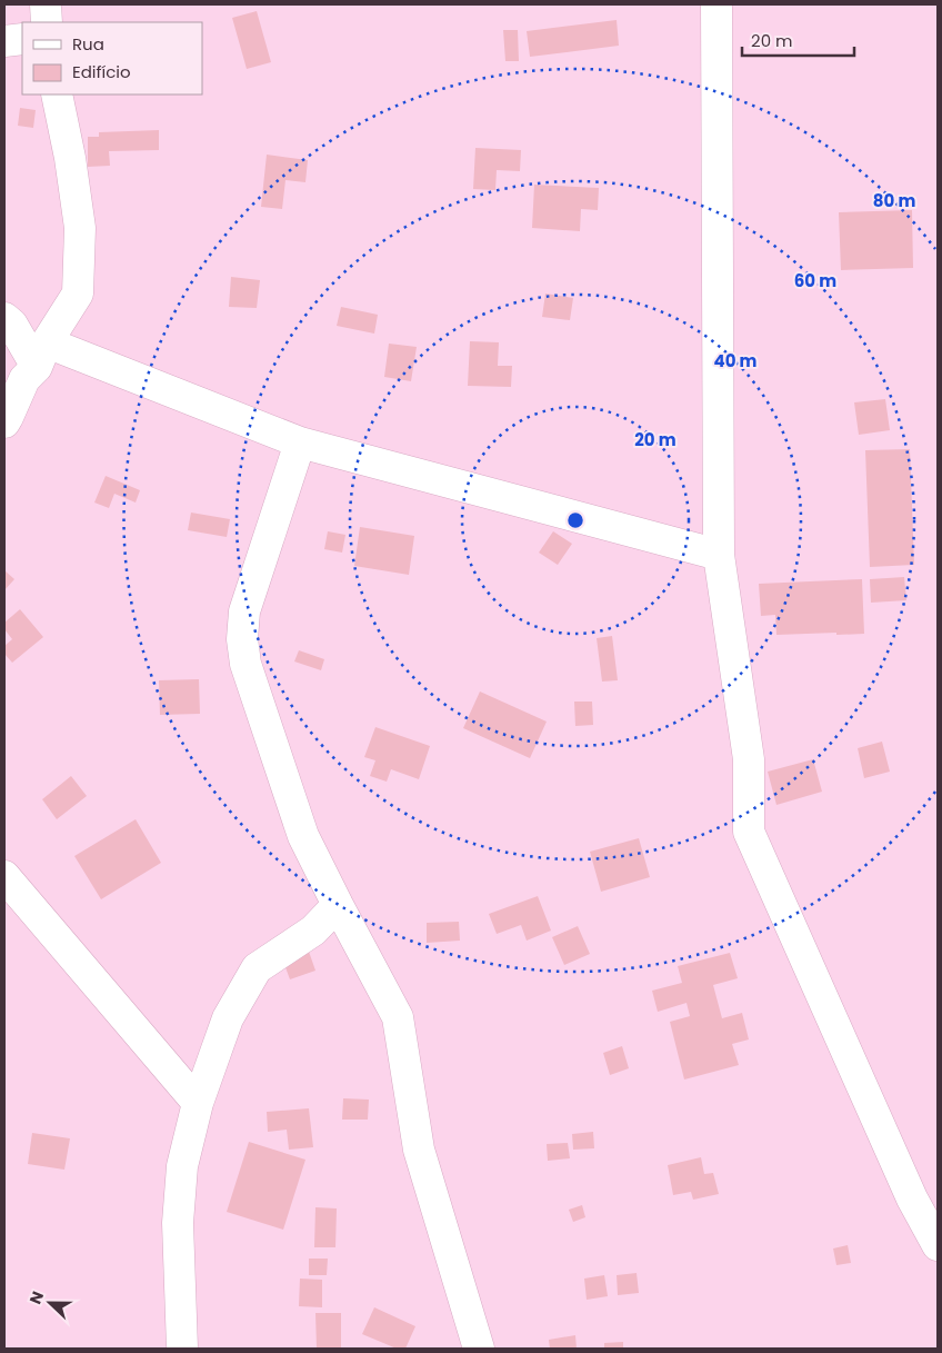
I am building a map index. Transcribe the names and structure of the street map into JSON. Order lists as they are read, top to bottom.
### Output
{
  "legend": ["Rua", "Edifício"],
  "scale_bar": "20 m",
  "north": "left",
  "rings": [
    "80 m",
    "60 m",
    "40 m",
    "20 m"
  ]
}
